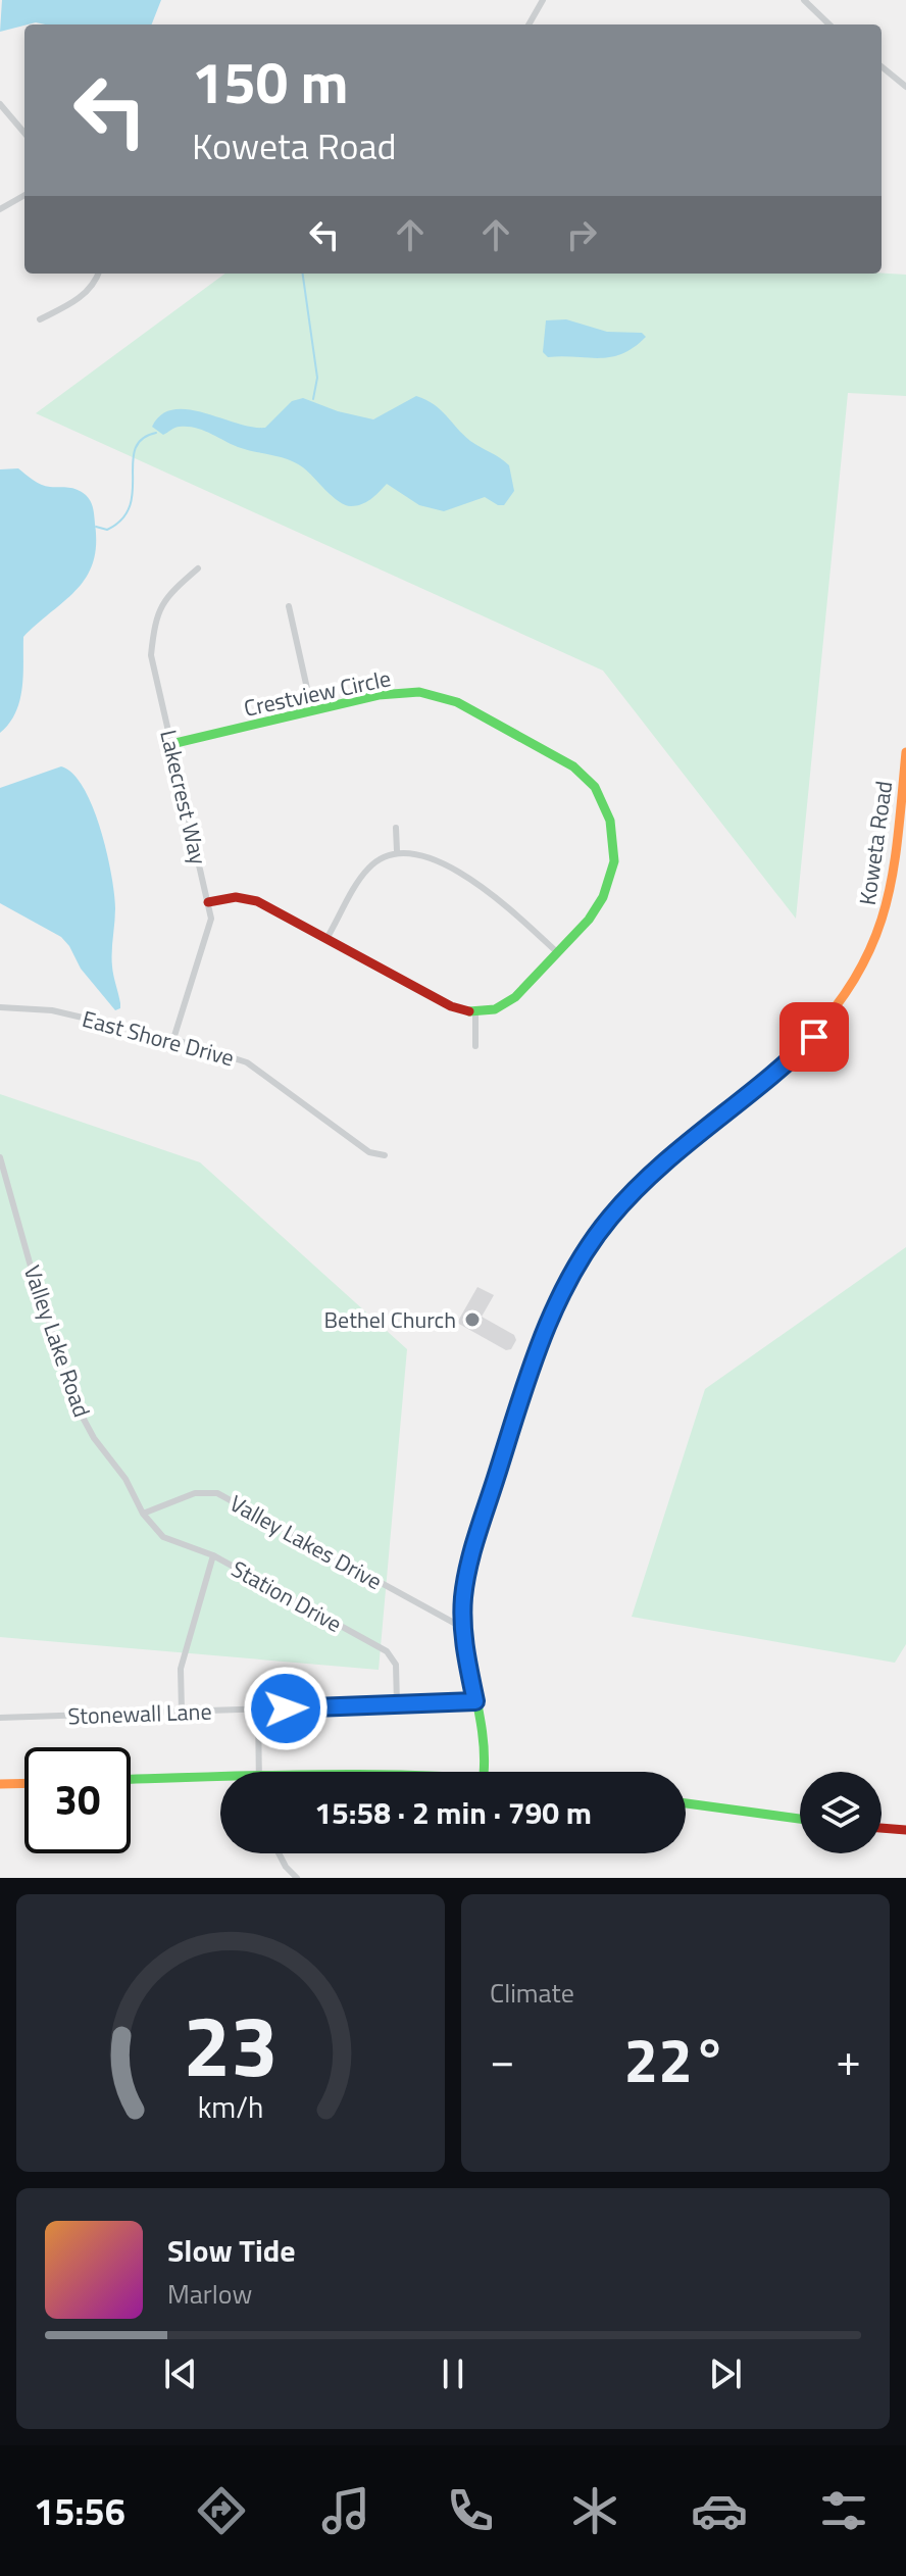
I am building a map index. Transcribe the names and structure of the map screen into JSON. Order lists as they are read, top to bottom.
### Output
{
  "streets": {
    "street": [
      "Crestview Circle",
      "Lakecrest Way",
      "Koweta Road",
      "East Shore Drive",
      "Valley Lake Road",
      "Valley Lakes Drive",
      "Station Drive",
      "Stonewall Lane"
    ]
  },
  "crossings": [
    ["Crestview Circle", "Lakecrest Way"],
    ["Lakecrest Way", "East Shore Drive"],
    ["Koweta Road", "Valley Lakes Drive"],
    ["Koweta Road", "Stonewall Lane"],
    ["Valley Lake Road", "Valley Lakes Drive"],
    ["Valley Lake Road", "Station Drive"],
    ["Valley Lakes Drive", "Station Drive"],
    ["Station Drive", "Stonewall Lane"]
  ],
  "places": ["Bethel Church"],
  "page": {
    "turn": ["150 m", "Koweta Road"],
    "limit": "30",
    "trip": "15:58 · 2 min · 790 m",
    "tile": "Climate",
    "heat": ["−", "22°", "+"],
    "song": ["Slow Tide", "Marlow"],
    "tabs": "15:56",
    "gauge": ["23", "km/h"]
  }
}
